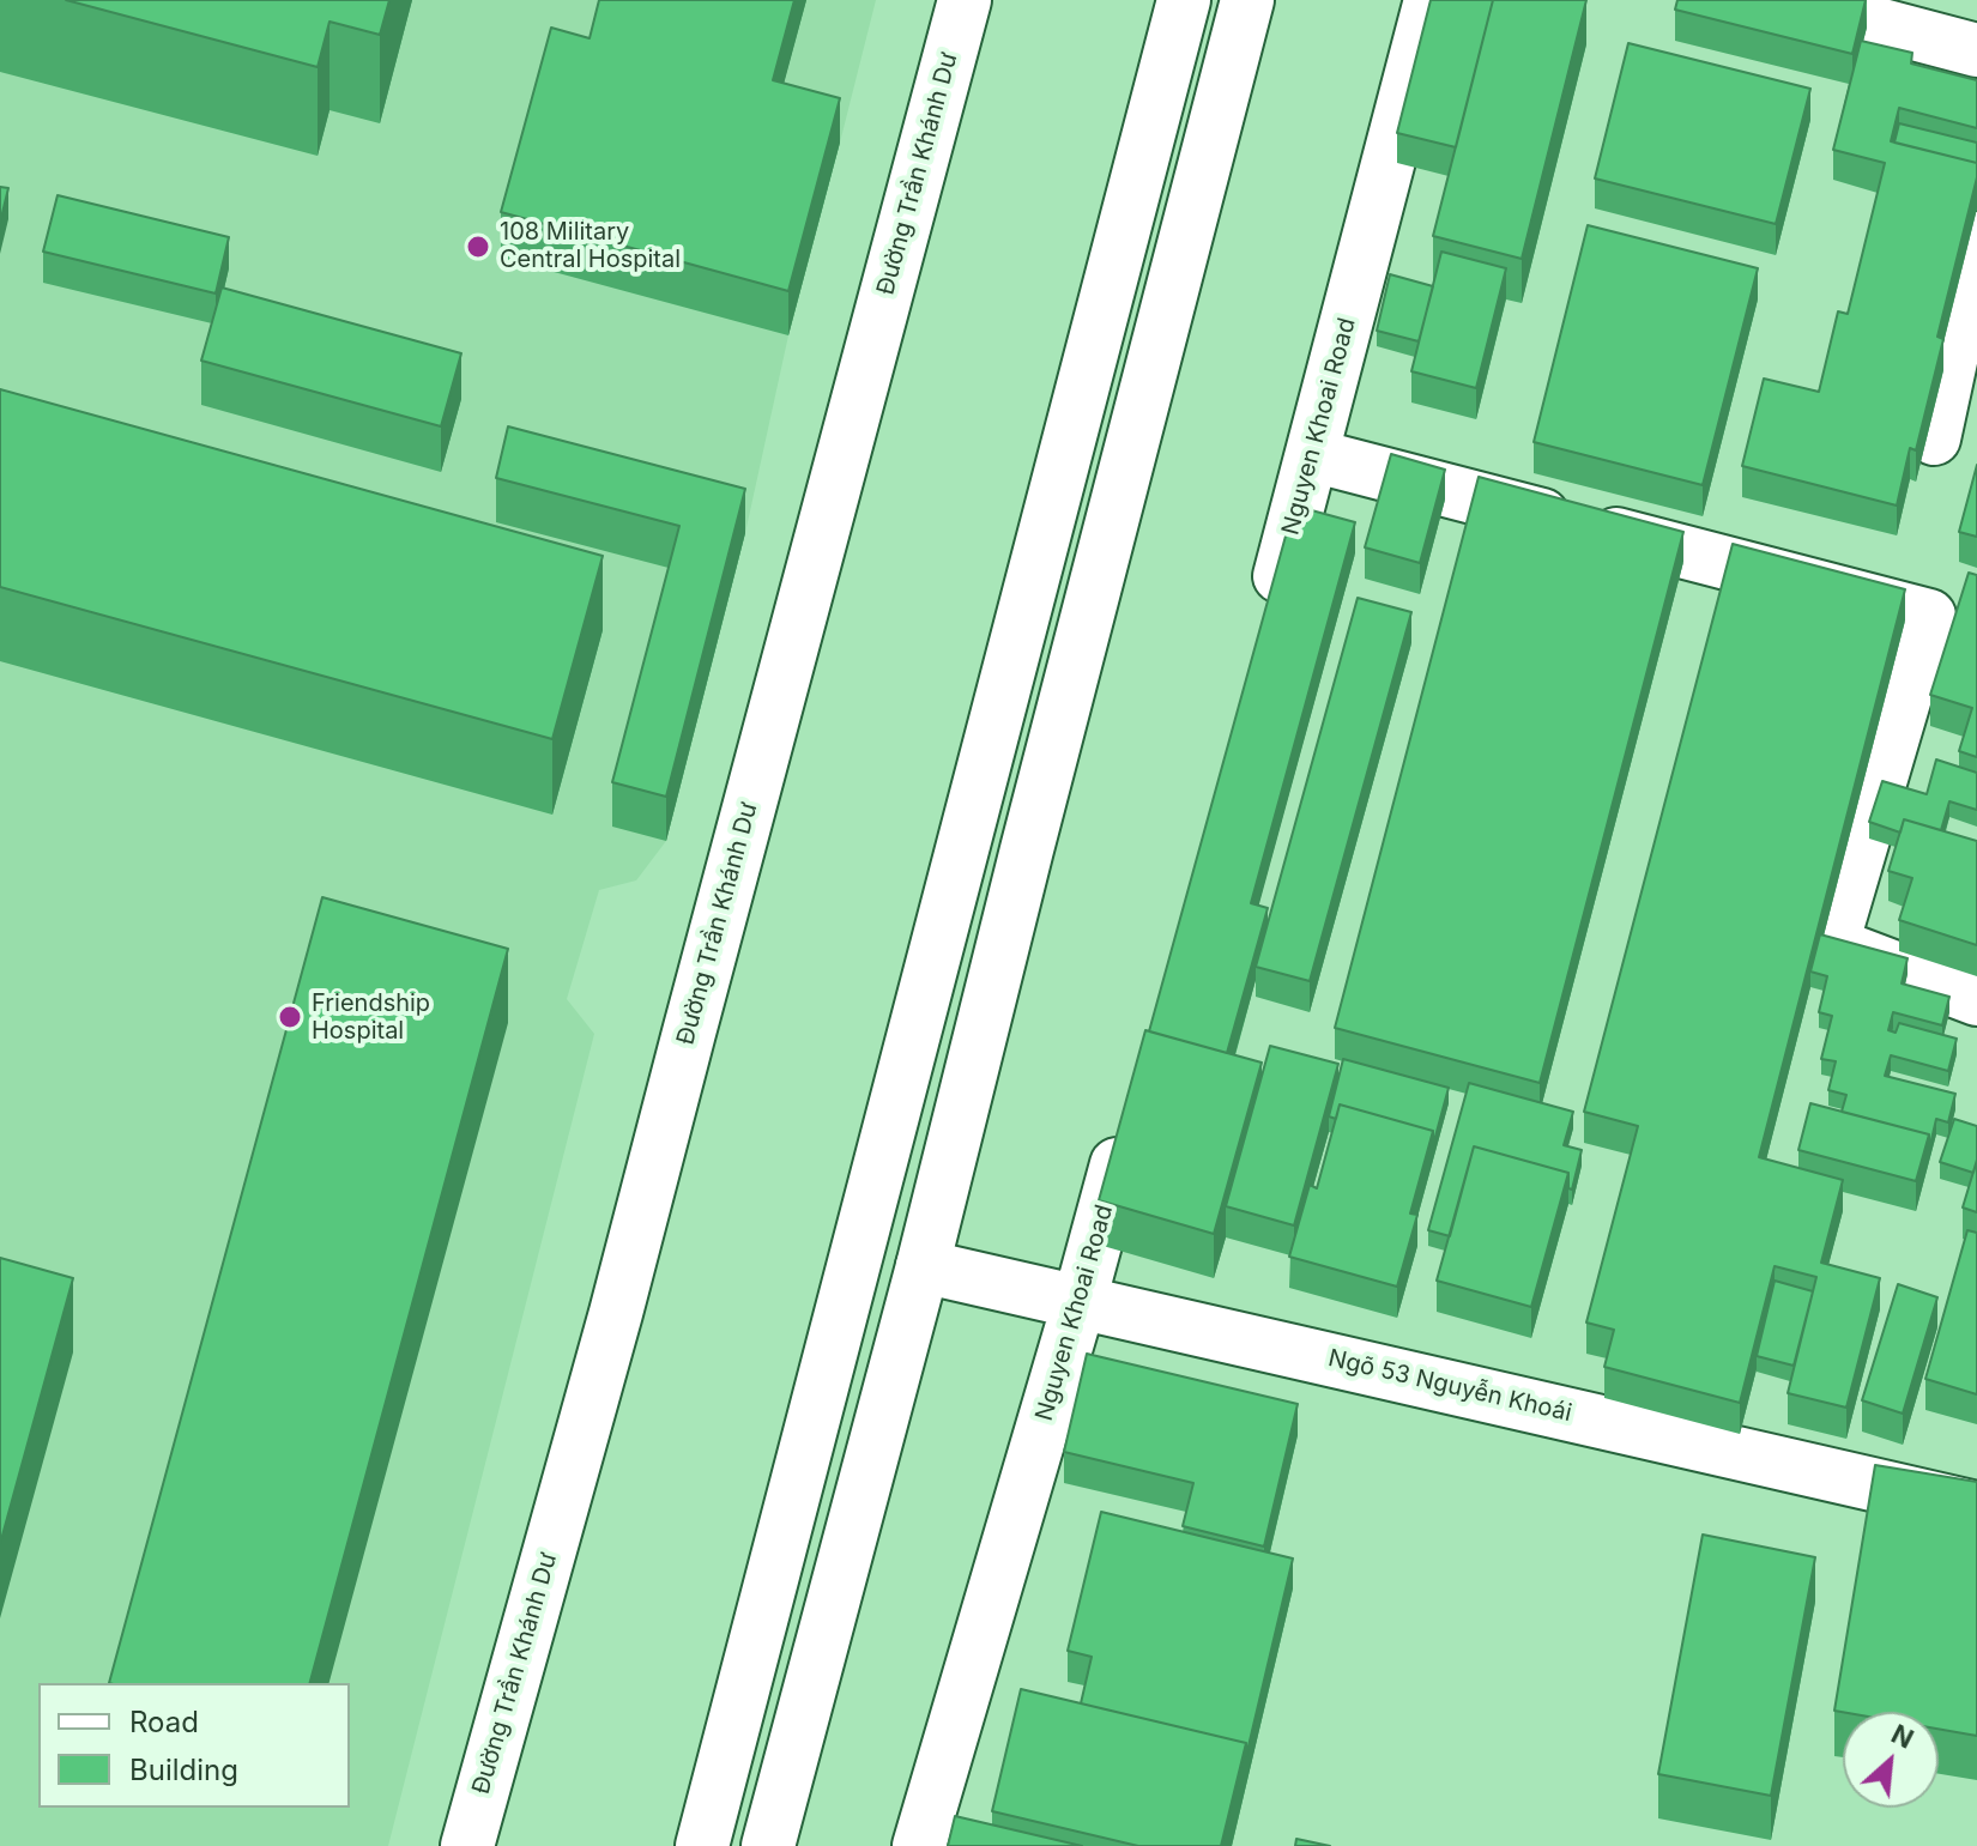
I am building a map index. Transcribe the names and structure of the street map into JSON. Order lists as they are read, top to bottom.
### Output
{
  "streets": {
    "main road": ["Đường Trần Khánh Dư", "Nguyen Khoai Road", "Ngõ 53 Nguyễn Khoái"]
  },
  "crossings": [
    ["Nguyen Khoai Road", "Ngõ 53 Nguyễn Khoái"]
  ],
  "places": ["108 Military Central Hospital", "Friendship Hospital"],
  "legend": ["Road", "Building"],
  "north": "top right"
}
